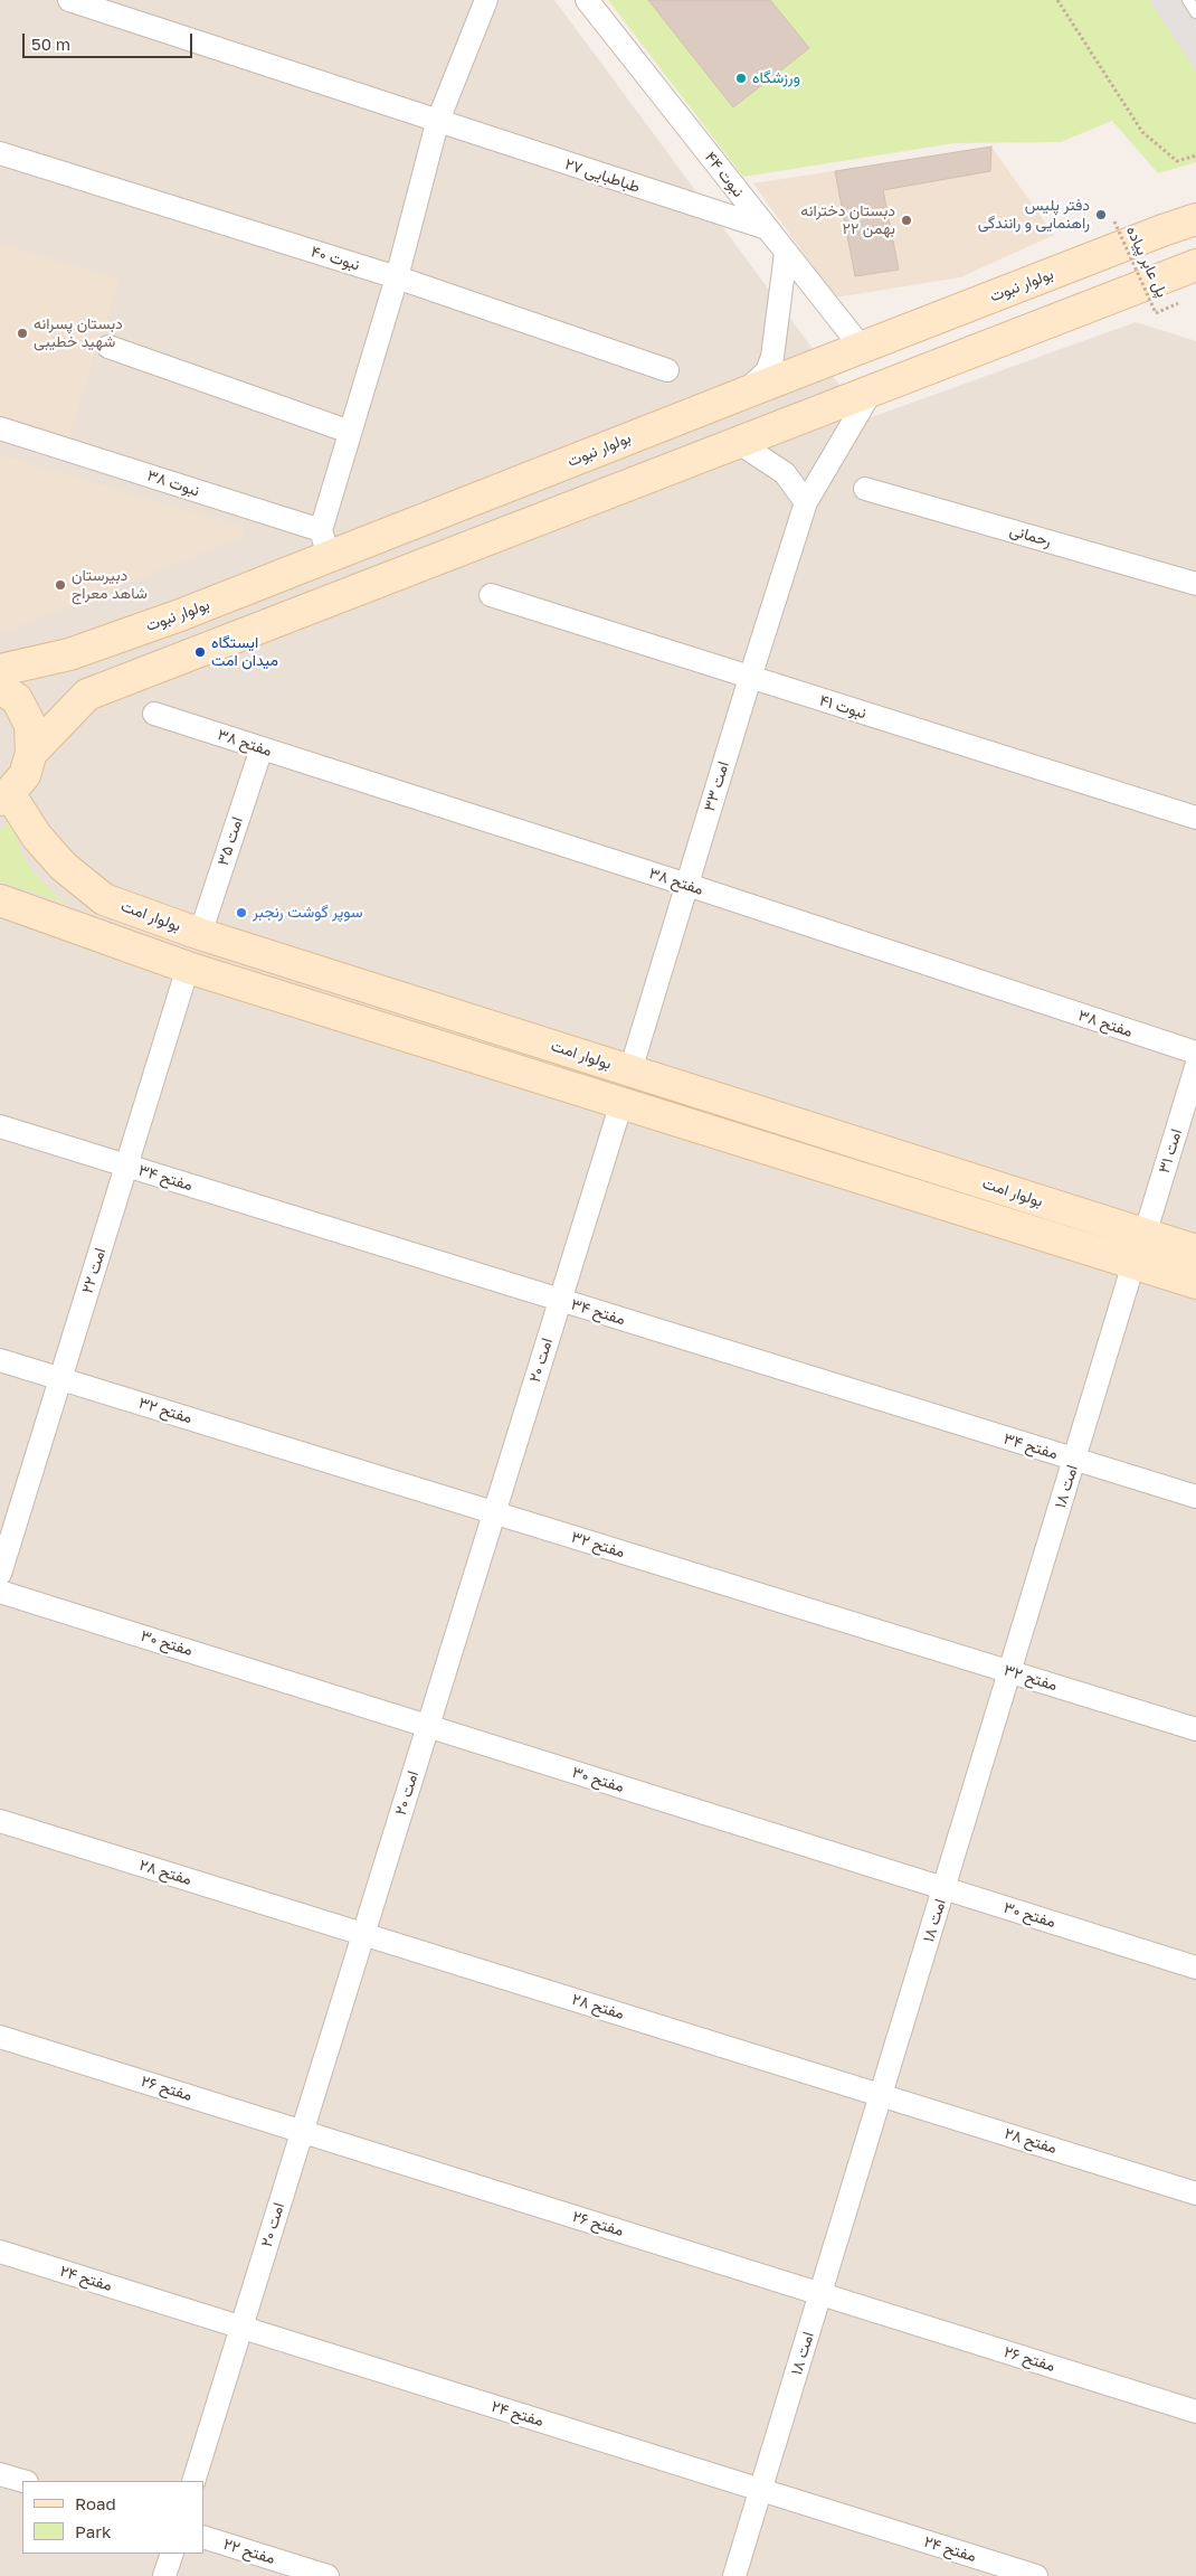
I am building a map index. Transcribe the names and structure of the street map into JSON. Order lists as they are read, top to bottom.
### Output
{
  "streets": {
    "main road": ["بولوار نبوت", "بولوار امت"],
    "street": [
      "نبوت ۴۴",
      "طباطبایی ۲۷",
      "نبوت ۴۰",
      "نبوت ۳۸",
      "رحمانی",
      "نبوت ۴۱",
      "مفتح ۳۸",
      "امت ۳۳",
      "امت ۳۵",
      "امت ۳۱",
      "مفتح ۳۴",
      "امت ۲۲",
      "امت ۲۰",
      "مفتح ۳۲",
      "امت ۱۸",
      "مفتح ۳۰",
      "مفتح ۲۸",
      "مفتح ۲۶",
      "مفتح ۲۴",
      "مفتح ۲۲"
    ],
    "path": ["پل عابر پیاده"]
  },
  "crossings": [
    ["نبوت ۴۴", "طباطبایی ۲۷"],
    ["نبوت ۴۴", "بولوار نبوت"],
    ["بولوار نبوت", "نبوت ۳۸"],
    ["نبوت ۴۱", "امت ۳۳"],
    ["مفتح ۳۸", "امت ۳۳"],
    ["مفتح ۳۸", "امت ۳۵"],
    ["امت ۳۳", "بولوار امت"],
    ["امت ۳۵", "بولوار امت"],
    ["بولوار امت", "امت ۳۱"],
    ["بولوار امت", "امت ۲۲"],
    ["بولوار امت", "امت ۲۰"],
    ["بولوار امت", "امت ۱۸"],
    ["مفتح ۳۴", "امت ۲۲"],
    ["مفتح ۳۴", "امت ۲۰"],
    ["مفتح ۳۴", "امت ۱۸"],
    ["امت ۲۲", "مفتح ۳۲"],
    ["امت ۲۰", "مفتح ۳۲"],
    ["امت ۲۰", "مفتح ۳۰"],
    ["امت ۲۰", "مفتح ۲۸"],
    ["امت ۲۰", "مفتح ۲۶"],
    ["امت ۲۰", "مفتح ۲۴"],
    ["مفتح ۳۲", "امت ۱۸"],
    ["امت ۱۸", "مفتح ۳۰"],
    ["امت ۱۸", "مفتح ۲۸"],
    ["امت ۱۸", "مفتح ۲۶"],
    ["امت ۱۸", "مفتح ۲۴"]
  ],
  "places": [
    "ورزشگاه",
    "دفتر پلیس راهنمایی و رانندگی",
    "دبستان دخترانه ۲۲ بهمن",
    "دبستان پسرانه شهید خطیبی",
    "دبیرستان شاهد معراج",
    "ایستگاه میدان امت",
    "سوپر گوشت رنجبر"
  ],
  "legend": ["Road", "Park"],
  "scale_bar": "50 m"
}
